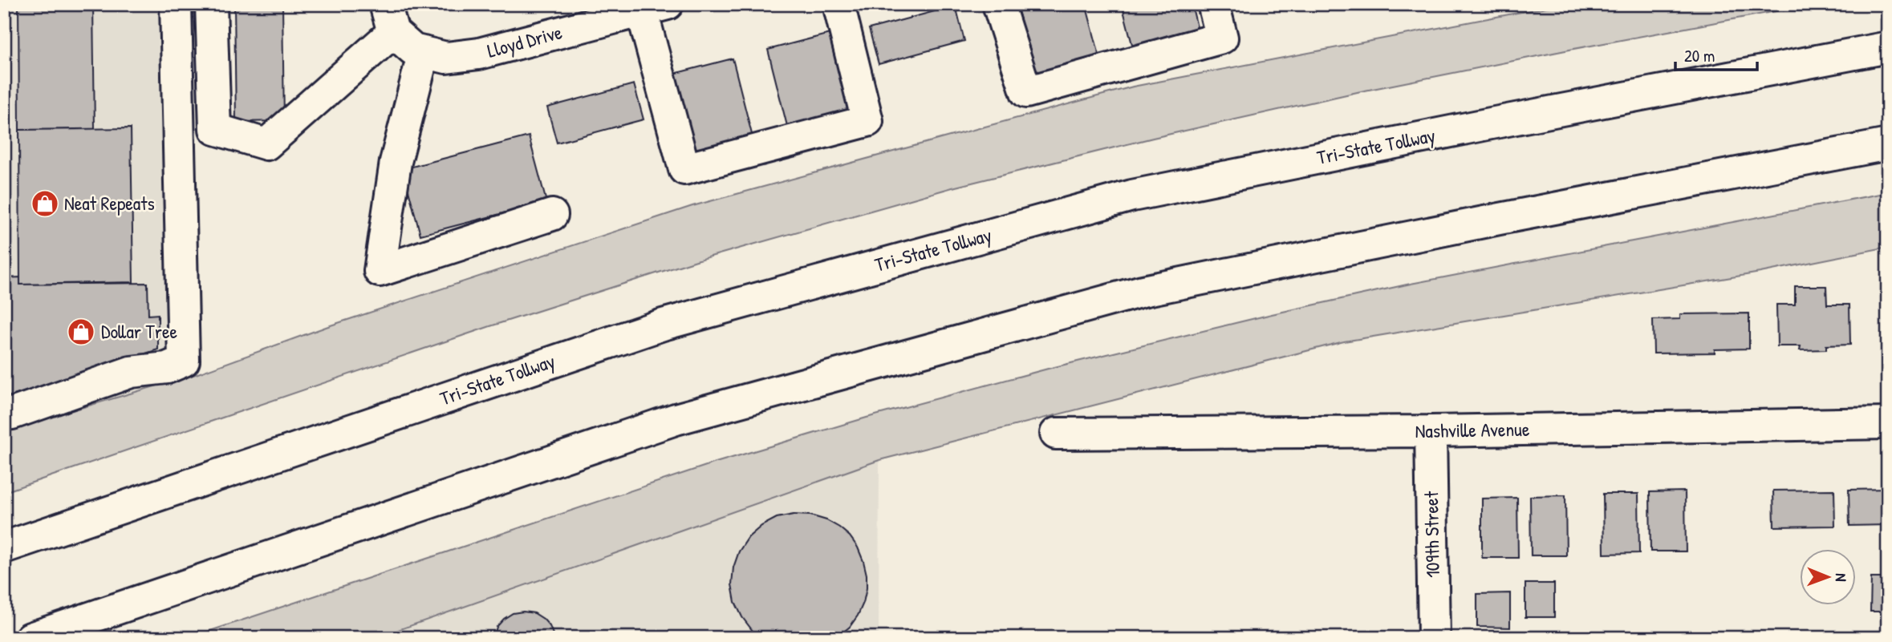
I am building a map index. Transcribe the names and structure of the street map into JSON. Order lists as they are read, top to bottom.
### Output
{
  "streets": {
    "main road": [
      "Lloyd Drive",
      "Tri-State Tollway",
      "Nashville Avenue",
      "109th Street"
    ]
  },
  "crossings": [
    ["Nashville Avenue", "109th Street"]
  ],
  "places": {
    "shop": ["Neat Repeats", "Dollar Tree"]
  },
  "scale_bar": "20 m",
  "north": "right"
}
